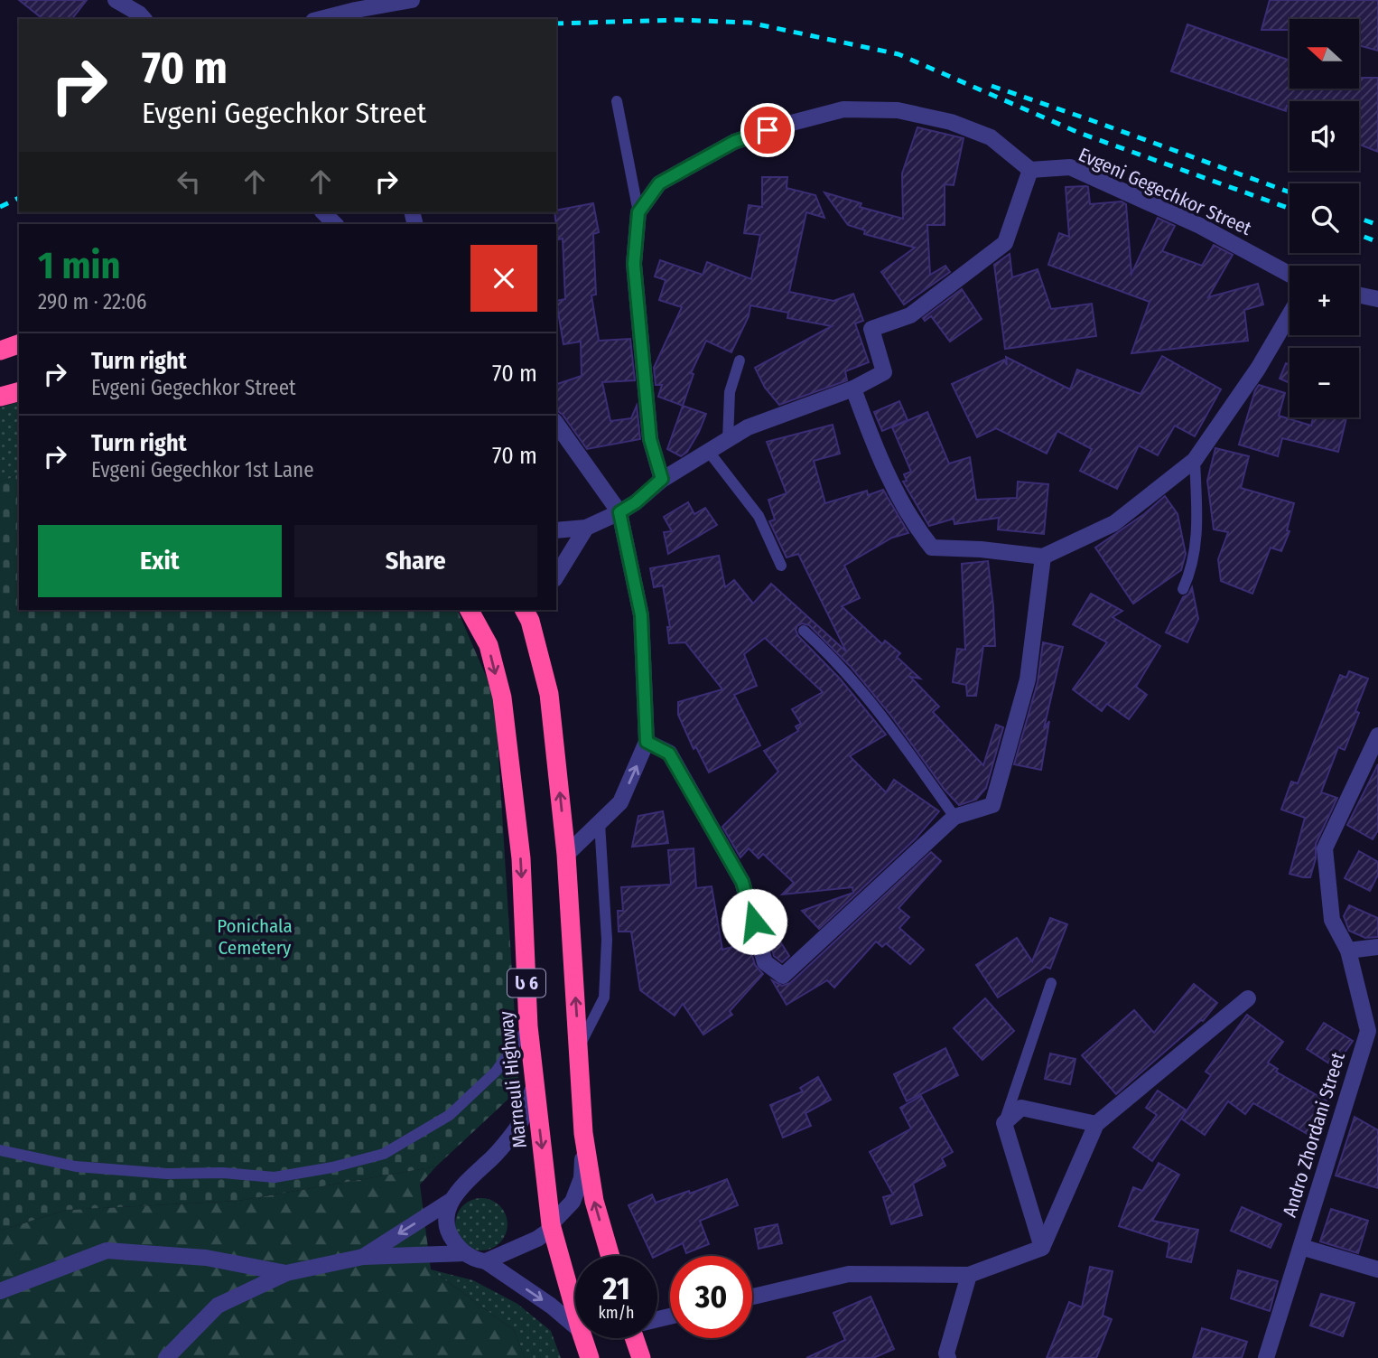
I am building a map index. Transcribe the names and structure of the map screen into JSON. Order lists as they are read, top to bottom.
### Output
{
  "streets": {
    "highway": ["ს 6", "Marneuli Highway"],
    "street": ["Evgeni Gegechkor Street", "Andro Zhordani Street"]
  },
  "parks": ["Ponichala Cemetery"],
  "north": "left",
  "page": {
    "map_buttons": ["+", "−"],
    "turn": ["70 m", "Evgeni Gegechkor Street"],
    "heading": ["1 min", "290 m · 22:06"],
    "list": [
      {
        "name": "Turn right",
        "note": "Evgeni Gegechkor Street",
        "value": "70 m"
      },
      {
        "name": "Turn right",
        "note": "Evgeni Gegechkor 1st Lane",
        "value": "70 m"
      }
    ],
    "buttons": ["Exit", "Share"],
    "speed": "21 km/h",
    "limit": "30"
  }
}
